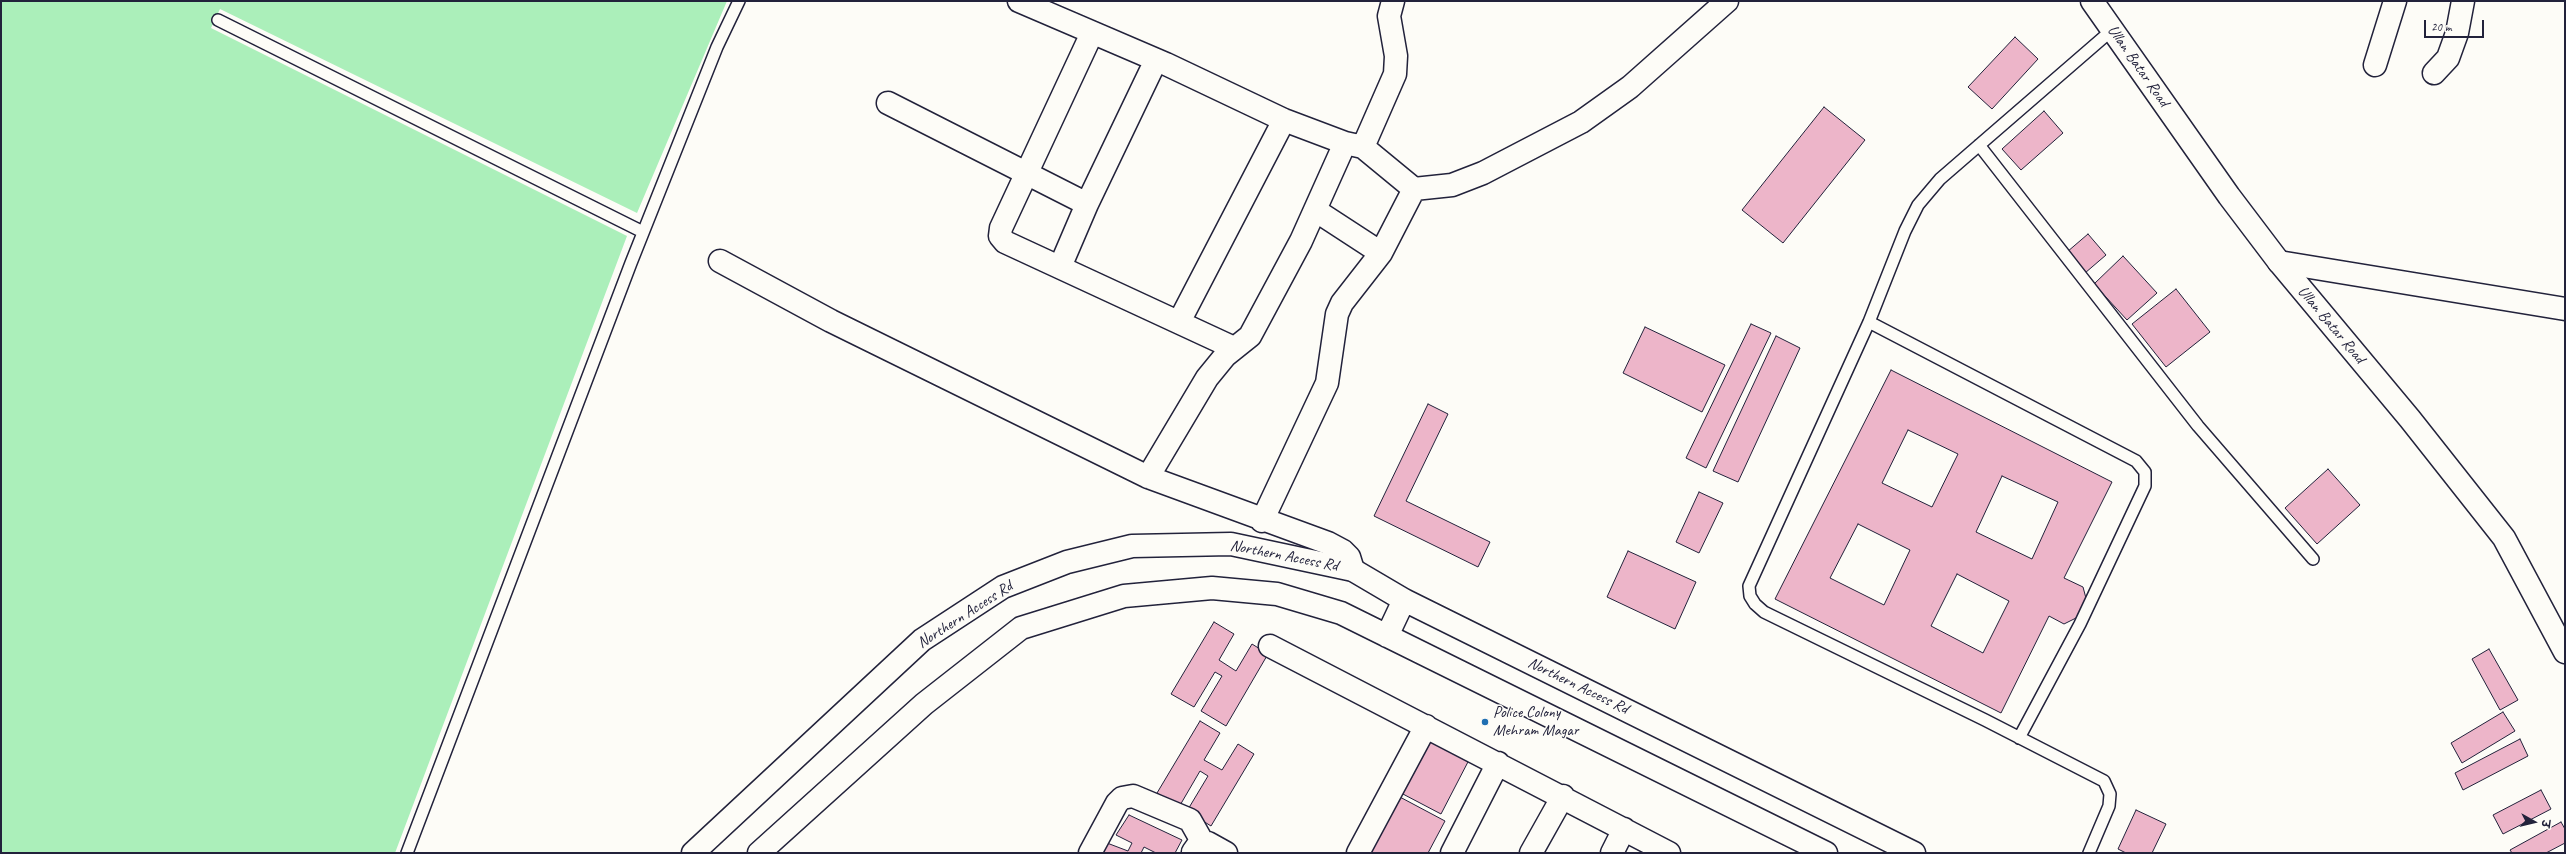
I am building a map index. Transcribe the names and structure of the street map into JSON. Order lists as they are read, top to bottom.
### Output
{
  "streets": {
    "street": ["Ullan Batar Road", "Northern Access Rd"]
  },
  "places": ["Police Colony Mehram Magar"],
  "scale_bar": "20 m",
  "north": "right"
}
